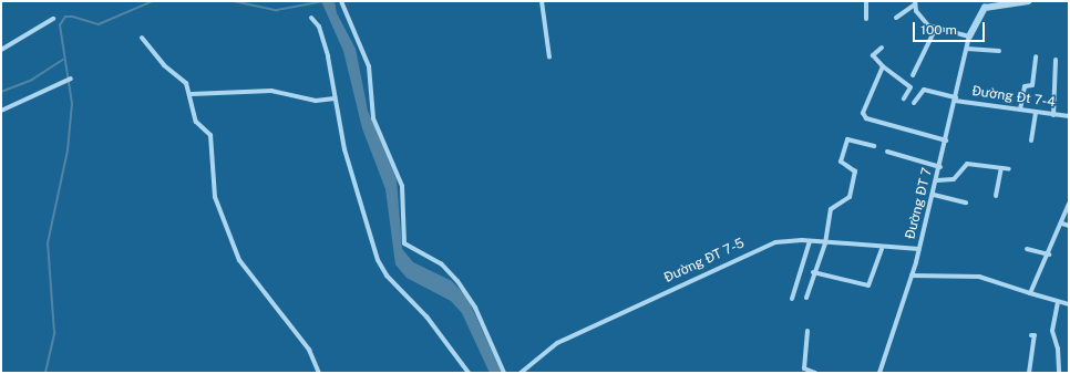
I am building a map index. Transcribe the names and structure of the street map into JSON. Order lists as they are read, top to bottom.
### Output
{
  "streets": {
    "street": ["Đường Đt 7-4", "Đường ĐT 7", "Đường ĐT 7-5"]
  },
  "crossings": [
    ["Đường Đt 7-4", "Đường ĐT 7"],
    ["Đường ĐT 7", "Đường ĐT 7-5"]
  ],
  "scale_bar": "100 m"
}
